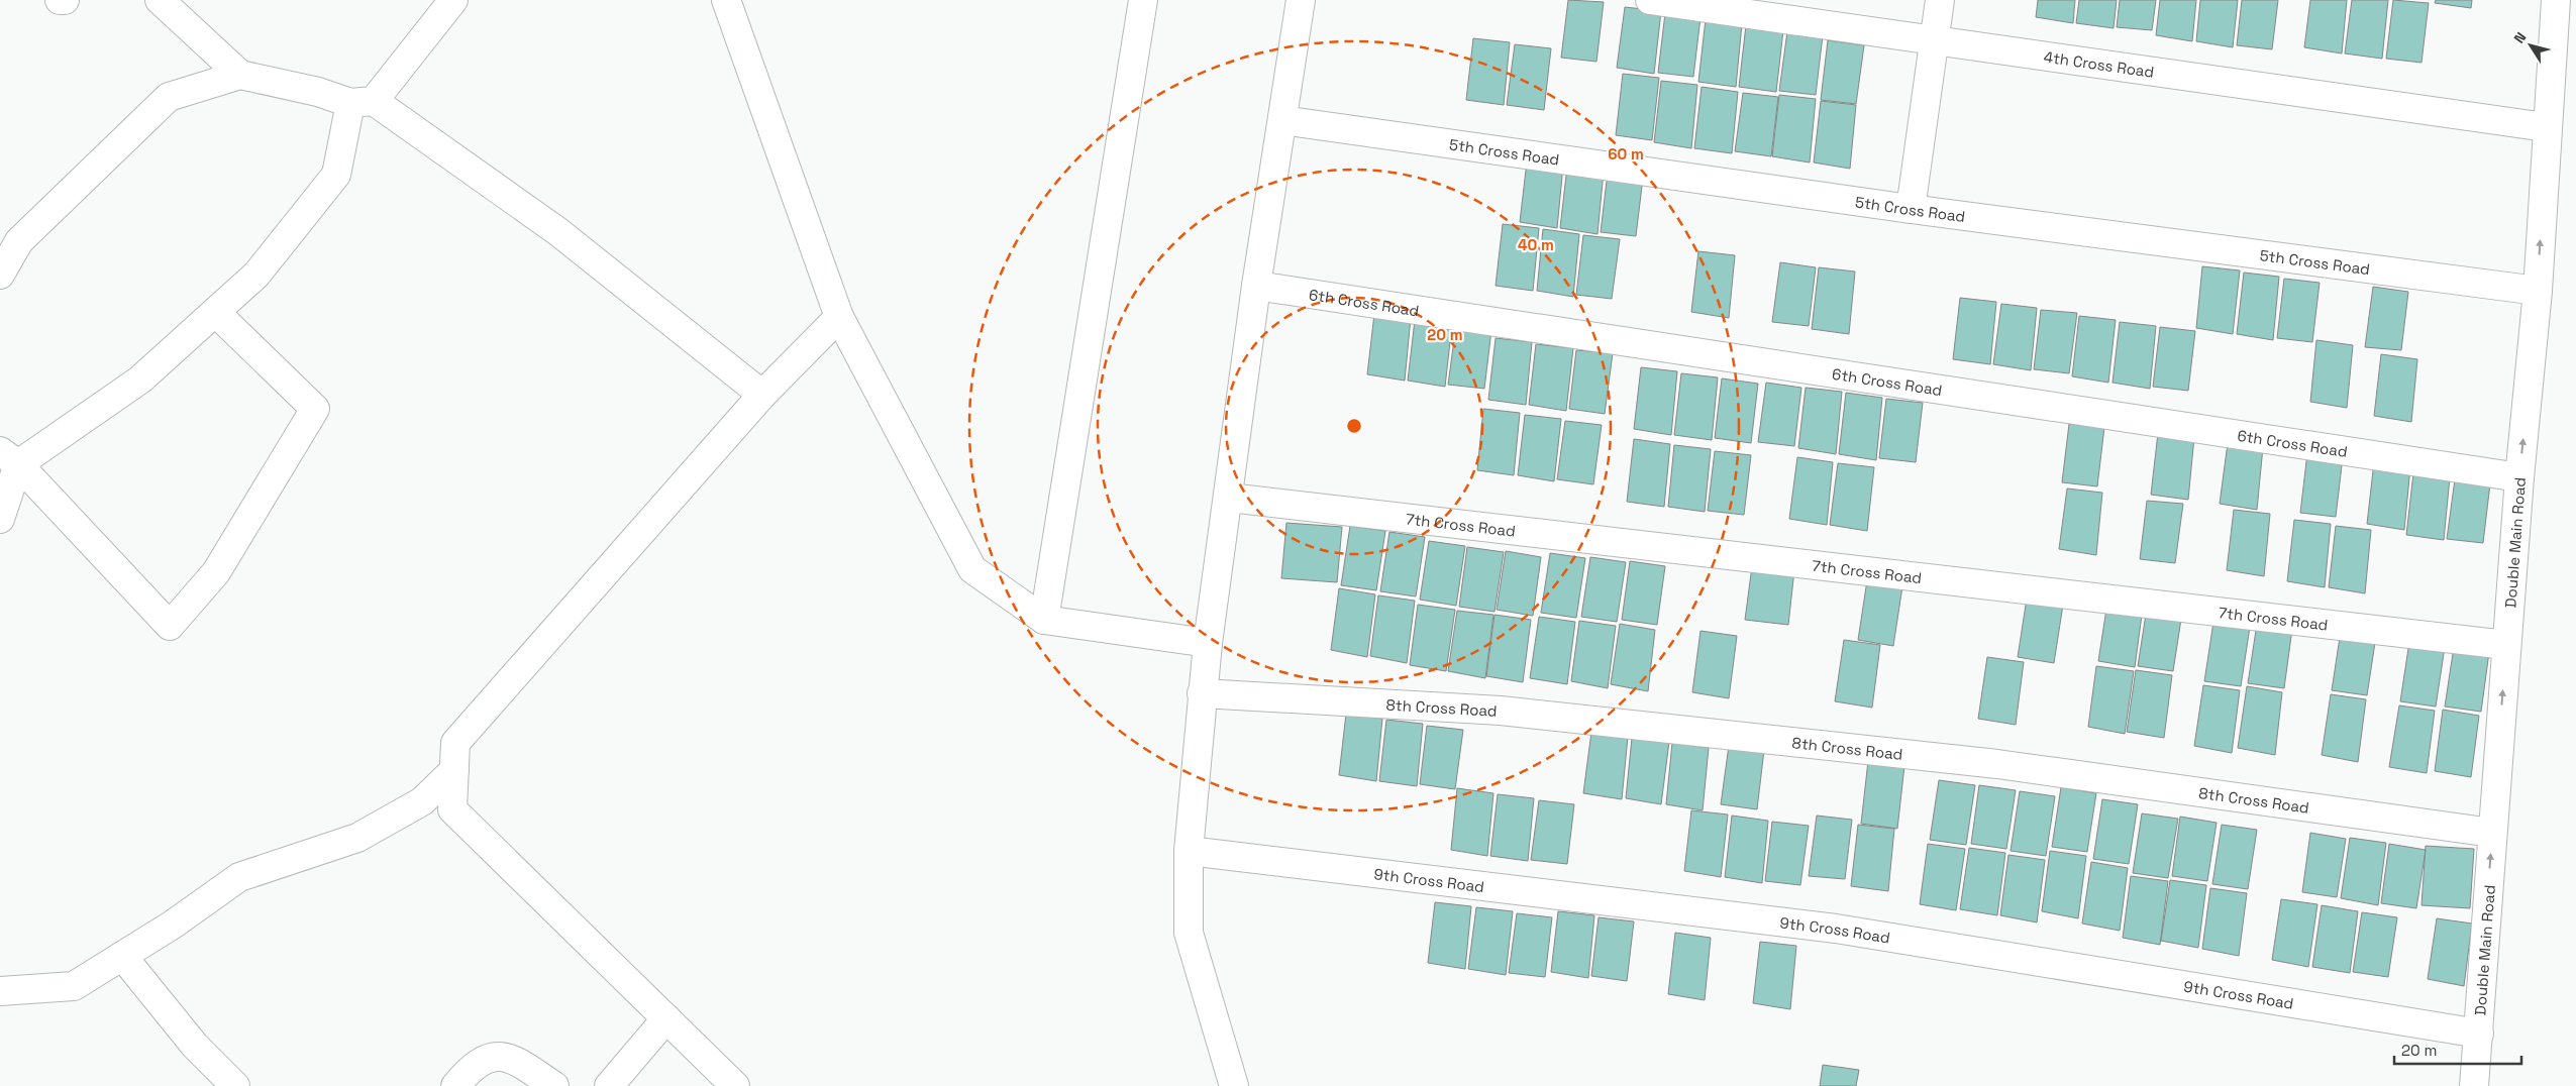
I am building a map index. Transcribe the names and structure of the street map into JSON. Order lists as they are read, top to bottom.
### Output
{
  "streets": {
    "street": [
      "4th Cross Road",
      "5th Cross Road",
      "6th Cross Road",
      "7th Cross Road",
      "Double Main Road",
      "8th Cross Road",
      "9th Cross Road"
    ]
  },
  "crossings": [
    ["4th Cross Road", "Double Main Road"],
    ["5th Cross Road", "Double Main Road"],
    ["6th Cross Road", "Double Main Road"],
    ["7th Cross Road", "Double Main Road"],
    ["Double Main Road", "8th Cross Road"],
    ["Double Main Road", "9th Cross Road"]
  ],
  "one_way": ["Double Main Road"],
  "scale_bar": "20 m",
  "north": "top left",
  "rings": ["60 m", "40 m", "20 m"]
}
